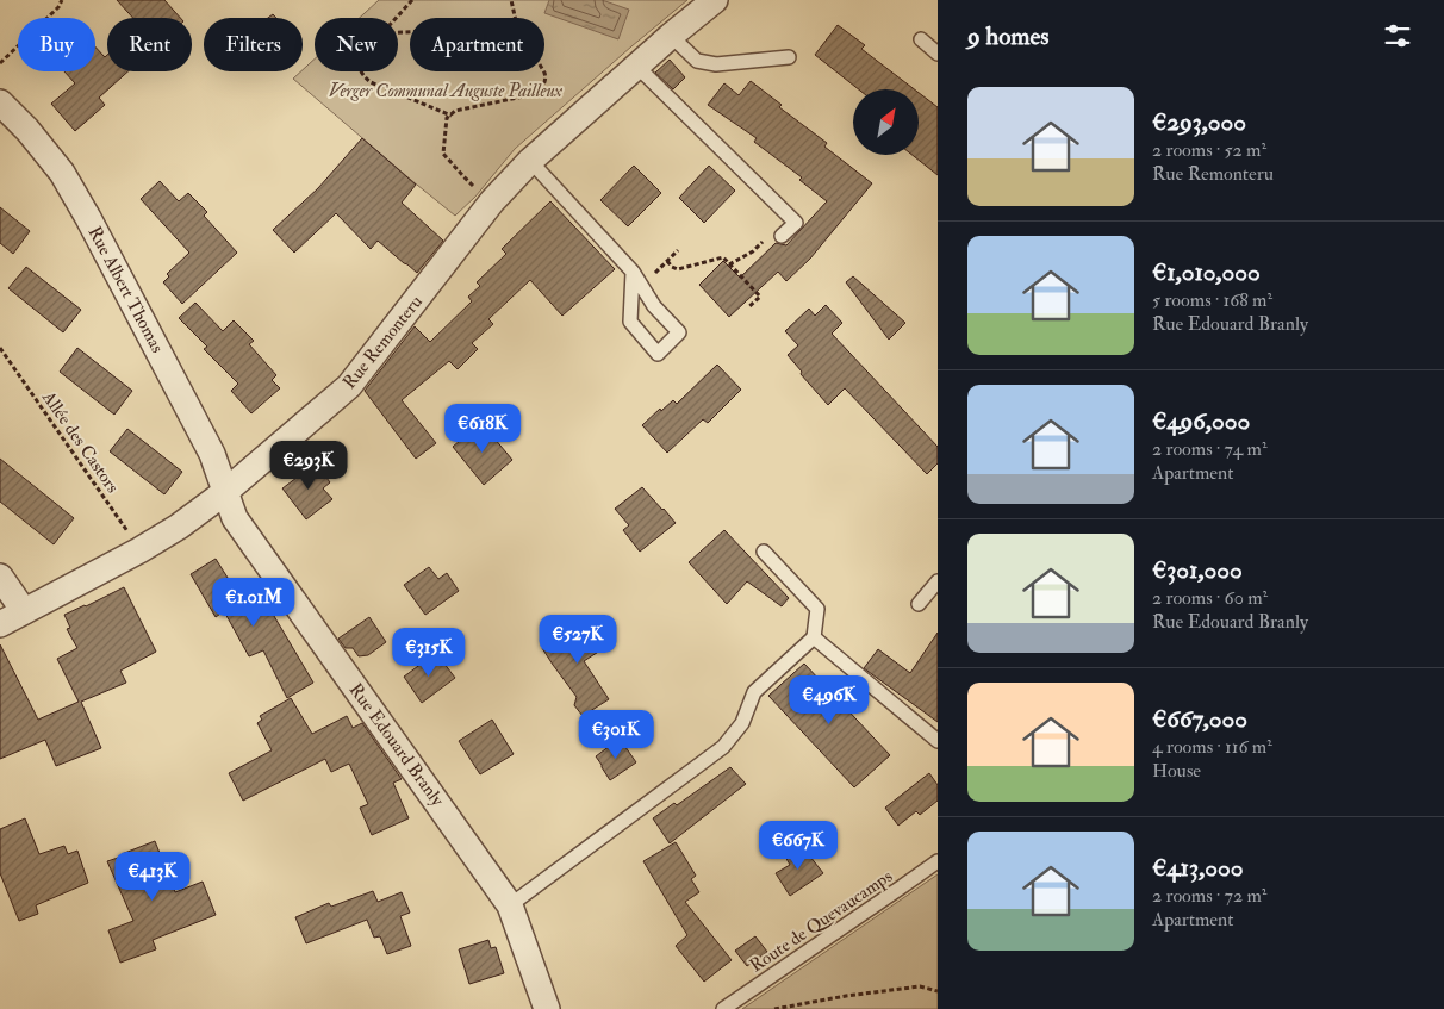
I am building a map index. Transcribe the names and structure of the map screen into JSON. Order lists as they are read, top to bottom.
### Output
{
  "streets": {
    "street": ["Rue Albert Thomas", "Rue Remonteru", "Rue Edouard Branly"],
    "lane": ["Route de Quevaucamps"],
    "path": ["Allée des Castors"]
  },
  "crossings": [
    ["Rue Albert Thomas", "Rue Remonteru"],
    ["Rue Albert Thomas", "Rue Edouard Branly"],
    ["Rue Remonteru", "Allée des Castors"],
    ["Rue Remonteru", "Rue Edouard Branly"]
  ],
  "parks": ["Verger Communal Auguste Pailleux"],
  "north": "top right",
  "page": {
    "heading": "9 homes",
    "chip": [
      "Buy",
      "Rent",
      "Filters",
      "New",
      "Apartment"
    ],
    "list": [
      {
        "name": "€293,000",
        "note": "2 rooms · 52 m² · Rue Remonteru"
      },
      {
        "name": "€1,010,000",
        "note": "5 rooms · 168 m² · Rue Edouard Branly"
      },
      {
        "name": "€496,000",
        "note": "2 rooms · 74 m² · Apartment"
      },
      {
        "name": "€301,000",
        "note": "2 rooms · 60 m² · Rue Edouard Branly"
      },
      {
        "name": "€667,000",
        "note": "4 rooms · 116 m² · House"
      },
      {
        "name": "€413,000",
        "note": "2 rooms · 72 m² · Apartment"
      }
    ],
    "price": [
      "€618K",
      "€293K",
      "€1.01M",
      "€527K",
      "€315K",
      "€496K",
      "€301K",
      "€667K",
      "€413K"
    ]
  }
}
